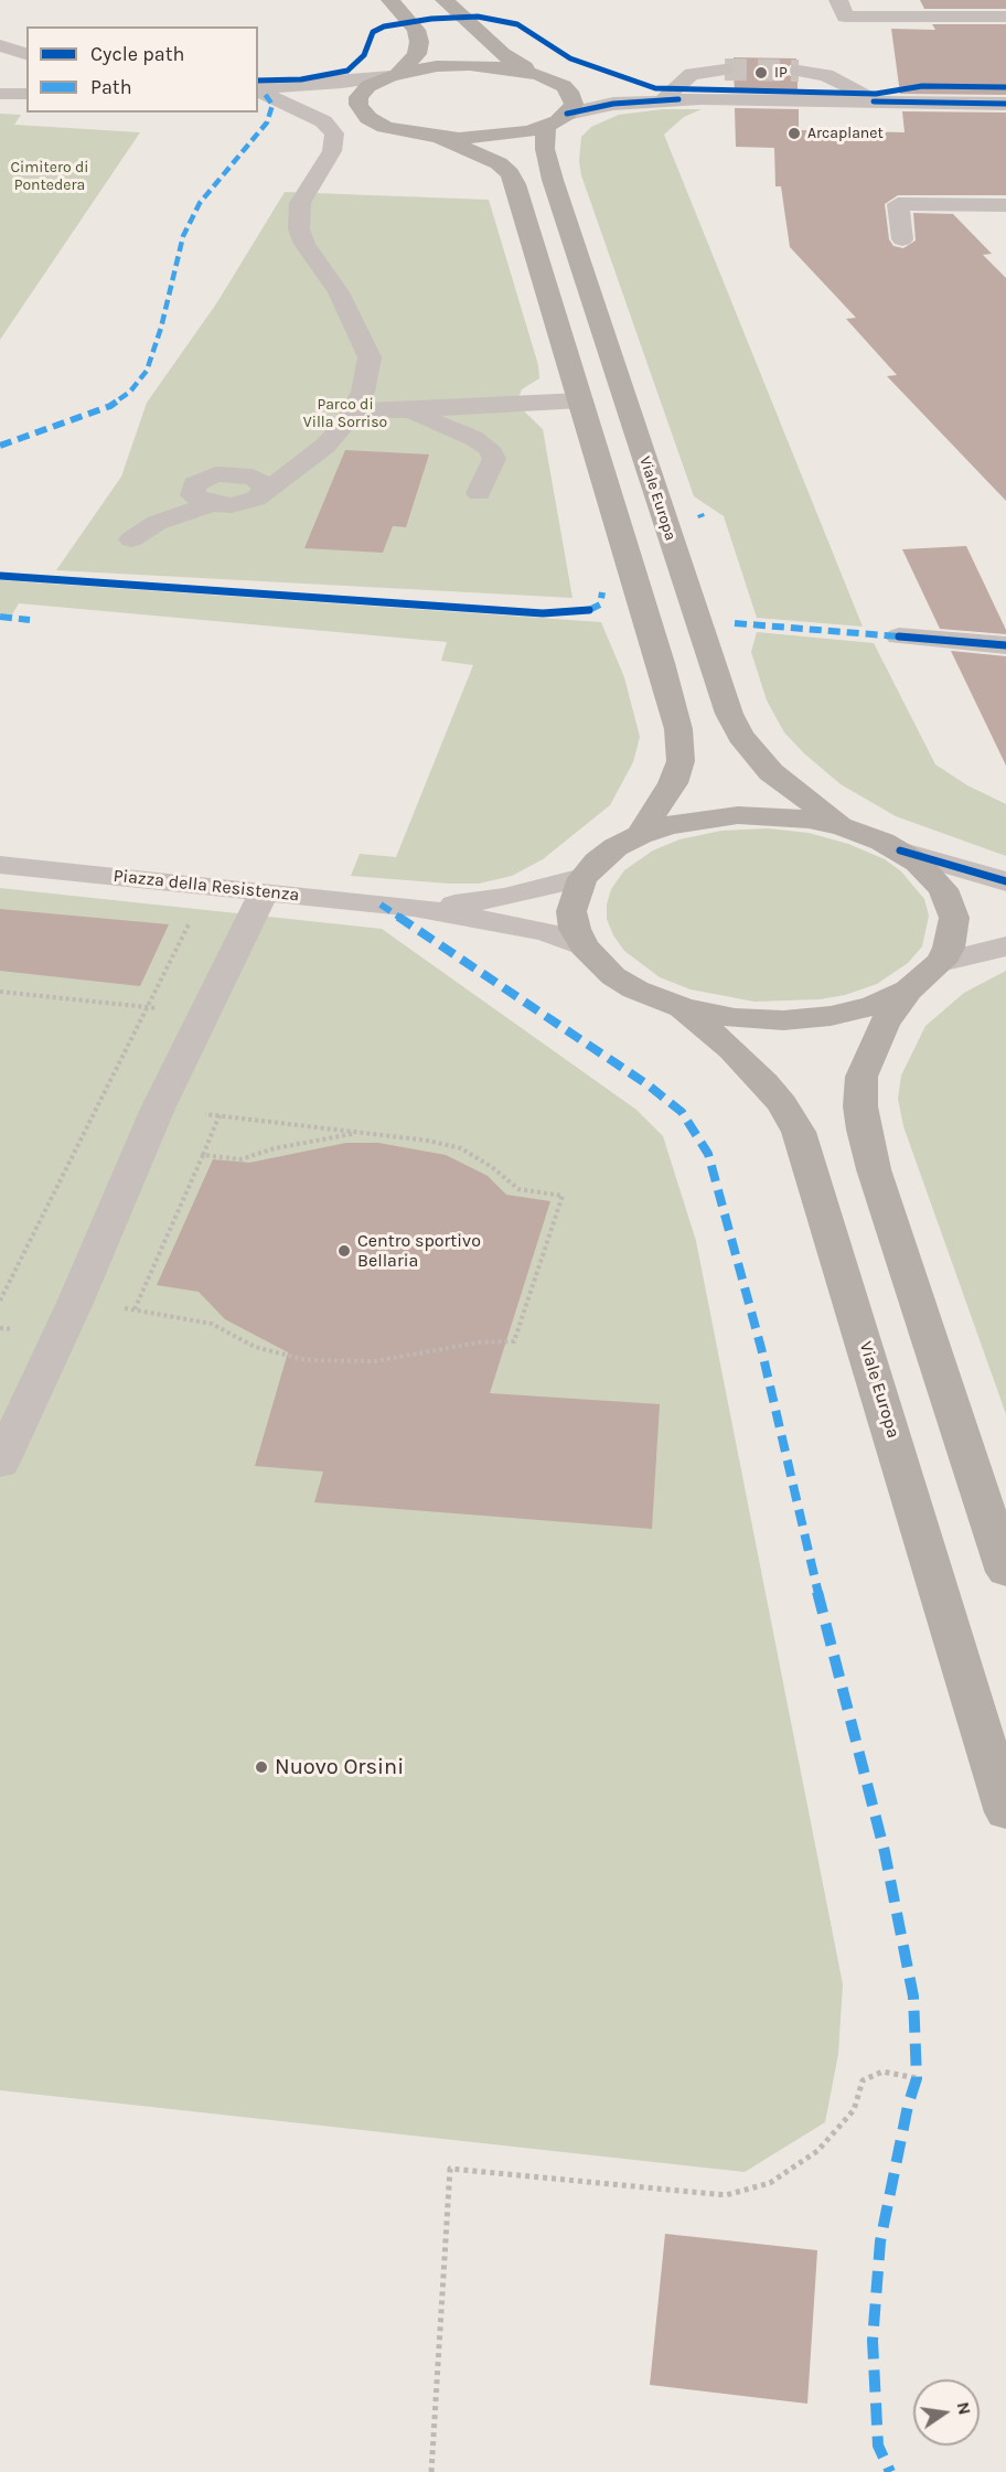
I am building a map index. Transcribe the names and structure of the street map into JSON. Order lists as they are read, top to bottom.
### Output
{
  "streets": {
    "main road": ["Viale Europa"],
    "street": ["Piazza della Resistenza"]
  },
  "crossings": [
    ["Viale Europa", "Piazza della Resistenza"]
  ],
  "parks": ["Cimitero di Pontedera", "Parco di Villa Sorriso"],
  "places": [
    "IP",
    "Arcaplanet",
    "Centro sportivo Bellaria",
    "Nuovo Orsini"
  ],
  "legend": ["Cycle path", "Path"],
  "north": "right"
}
